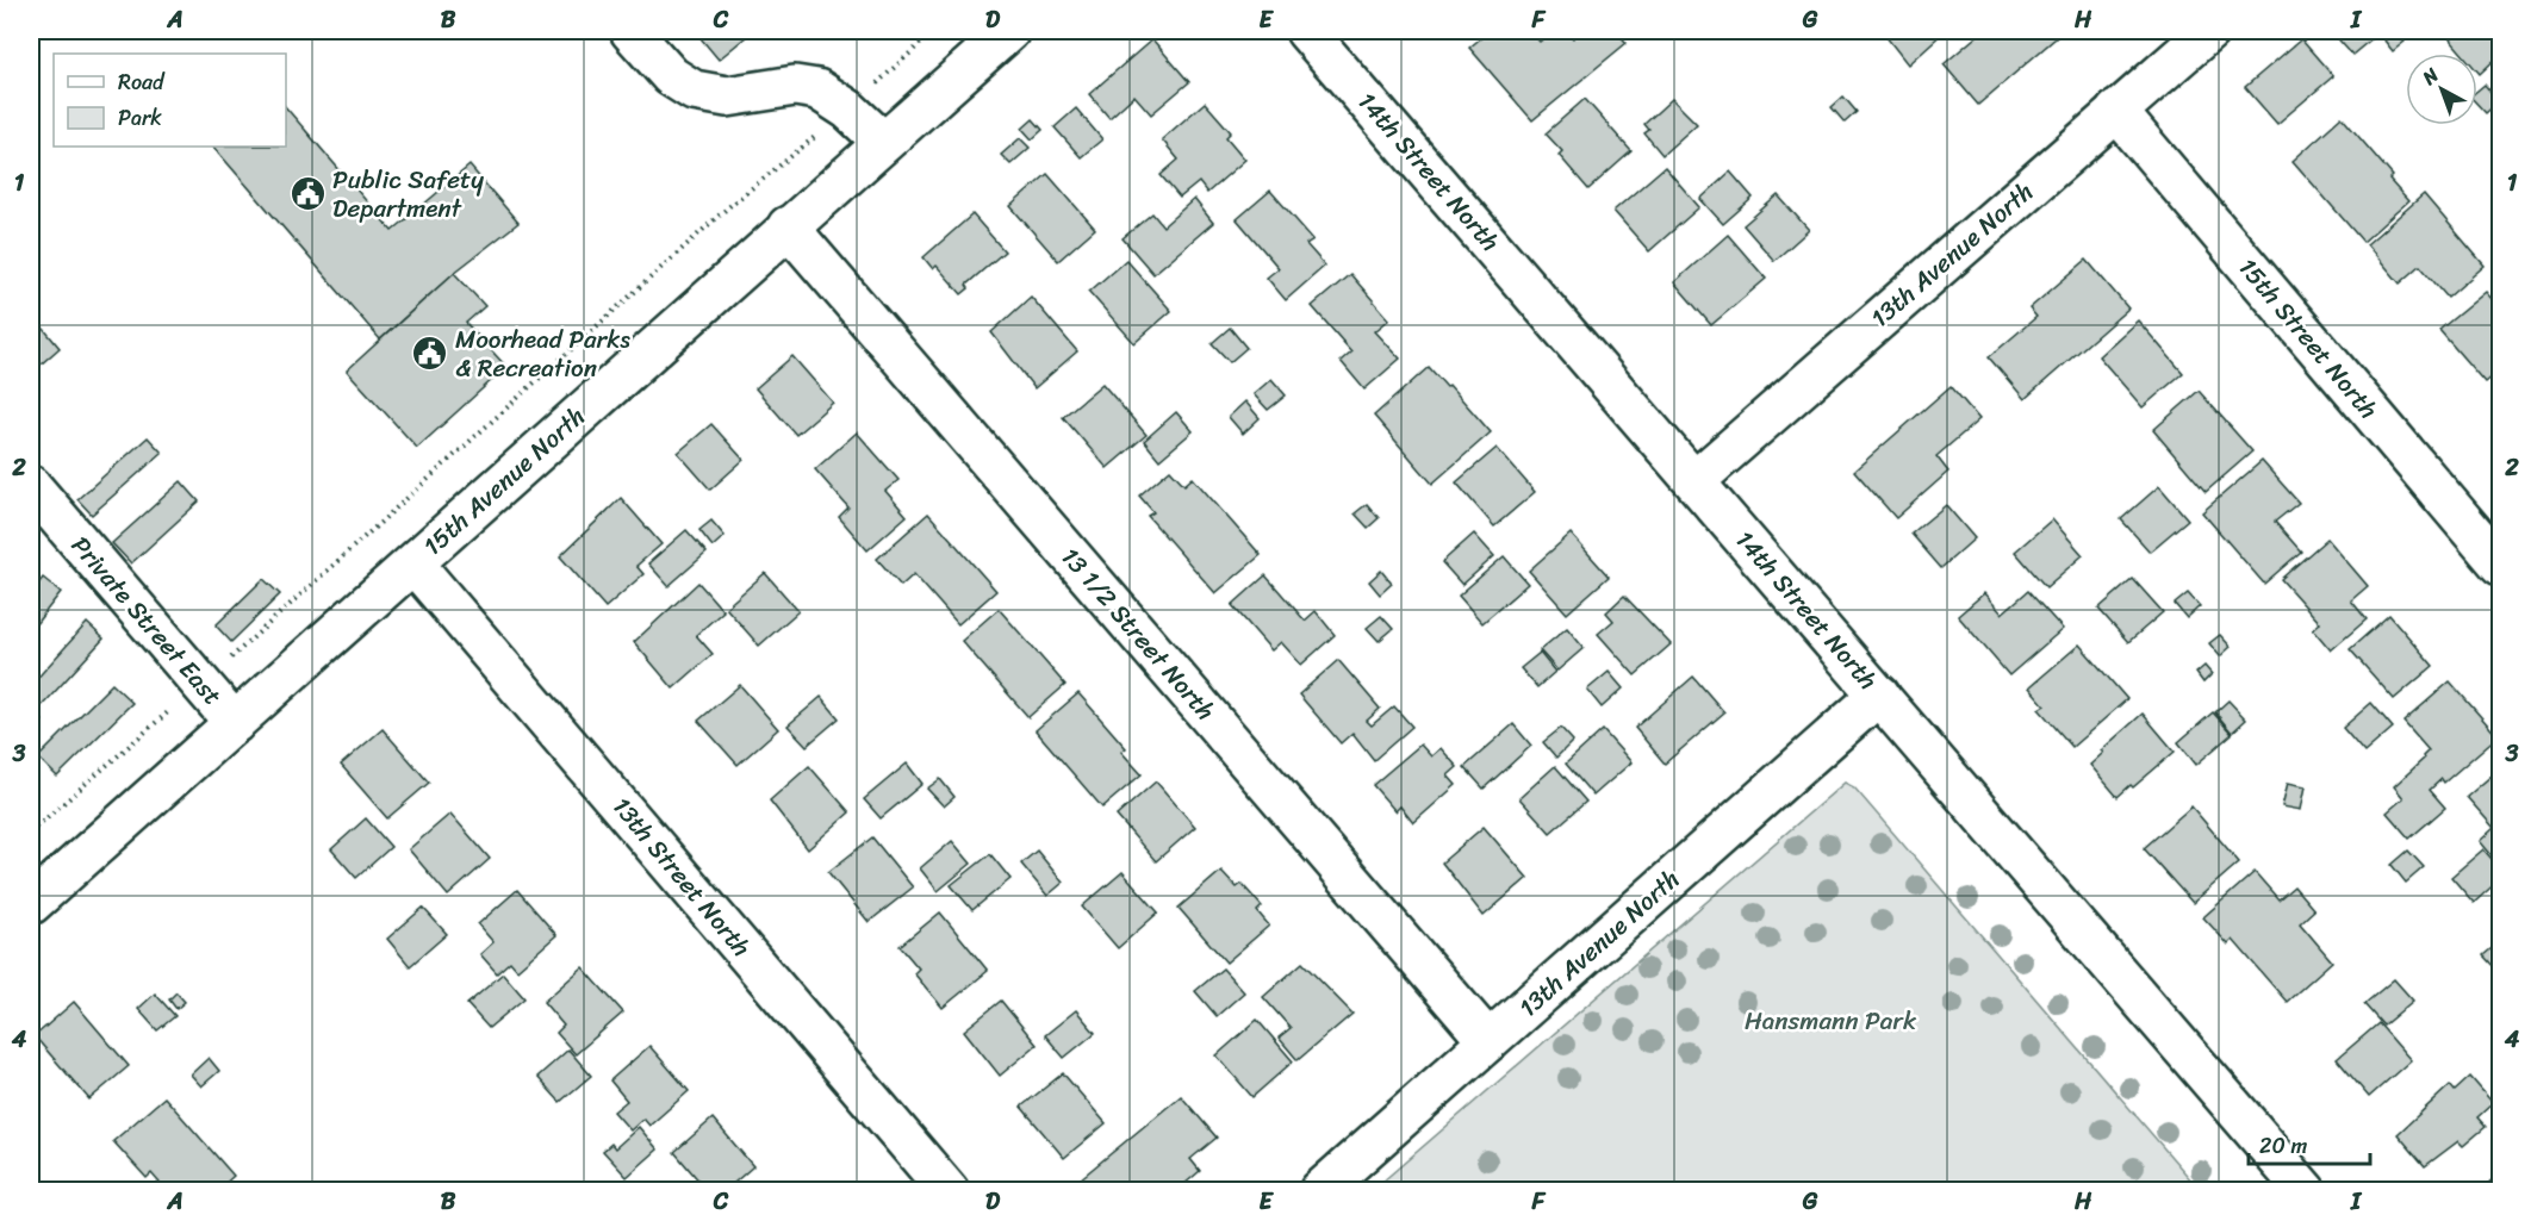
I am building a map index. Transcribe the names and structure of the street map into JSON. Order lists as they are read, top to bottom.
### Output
{
  "streets": {
    "street": [
      "14th Street North",
      "13th Avenue North",
      "15th Street North",
      "15th Avenue North",
      "Private Street East",
      "13 1/2 Street North",
      "13th Street North"
    ]
  },
  "crossings": [
    ["14th Street North", "13th Avenue North"],
    ["13th Avenue North", "15th Street North"],
    ["13th Avenue North", "13 1/2 Street North"],
    ["15th Avenue North", "Private Street East"],
    ["15th Avenue North", "13 1/2 Street North"],
    ["15th Avenue North", "13th Street North"]
  ],
  "parks": ["Hansmann Park"],
  "places": {
    "public building": ["Public Safety Department", "Moorhead Parks & Recreation"]
  },
  "legend": ["Road", "Park"],
  "scale_bar": "20 m",
  "north": "top left",
  "grid": {
    "columns": [
      "A",
      "B",
      "C",
      "D",
      "E",
      "F",
      "G",
      "H",
      "I"
    ],
    "rows": [
      "1",
      "2",
      "3",
      "4"
    ]
  }
}
